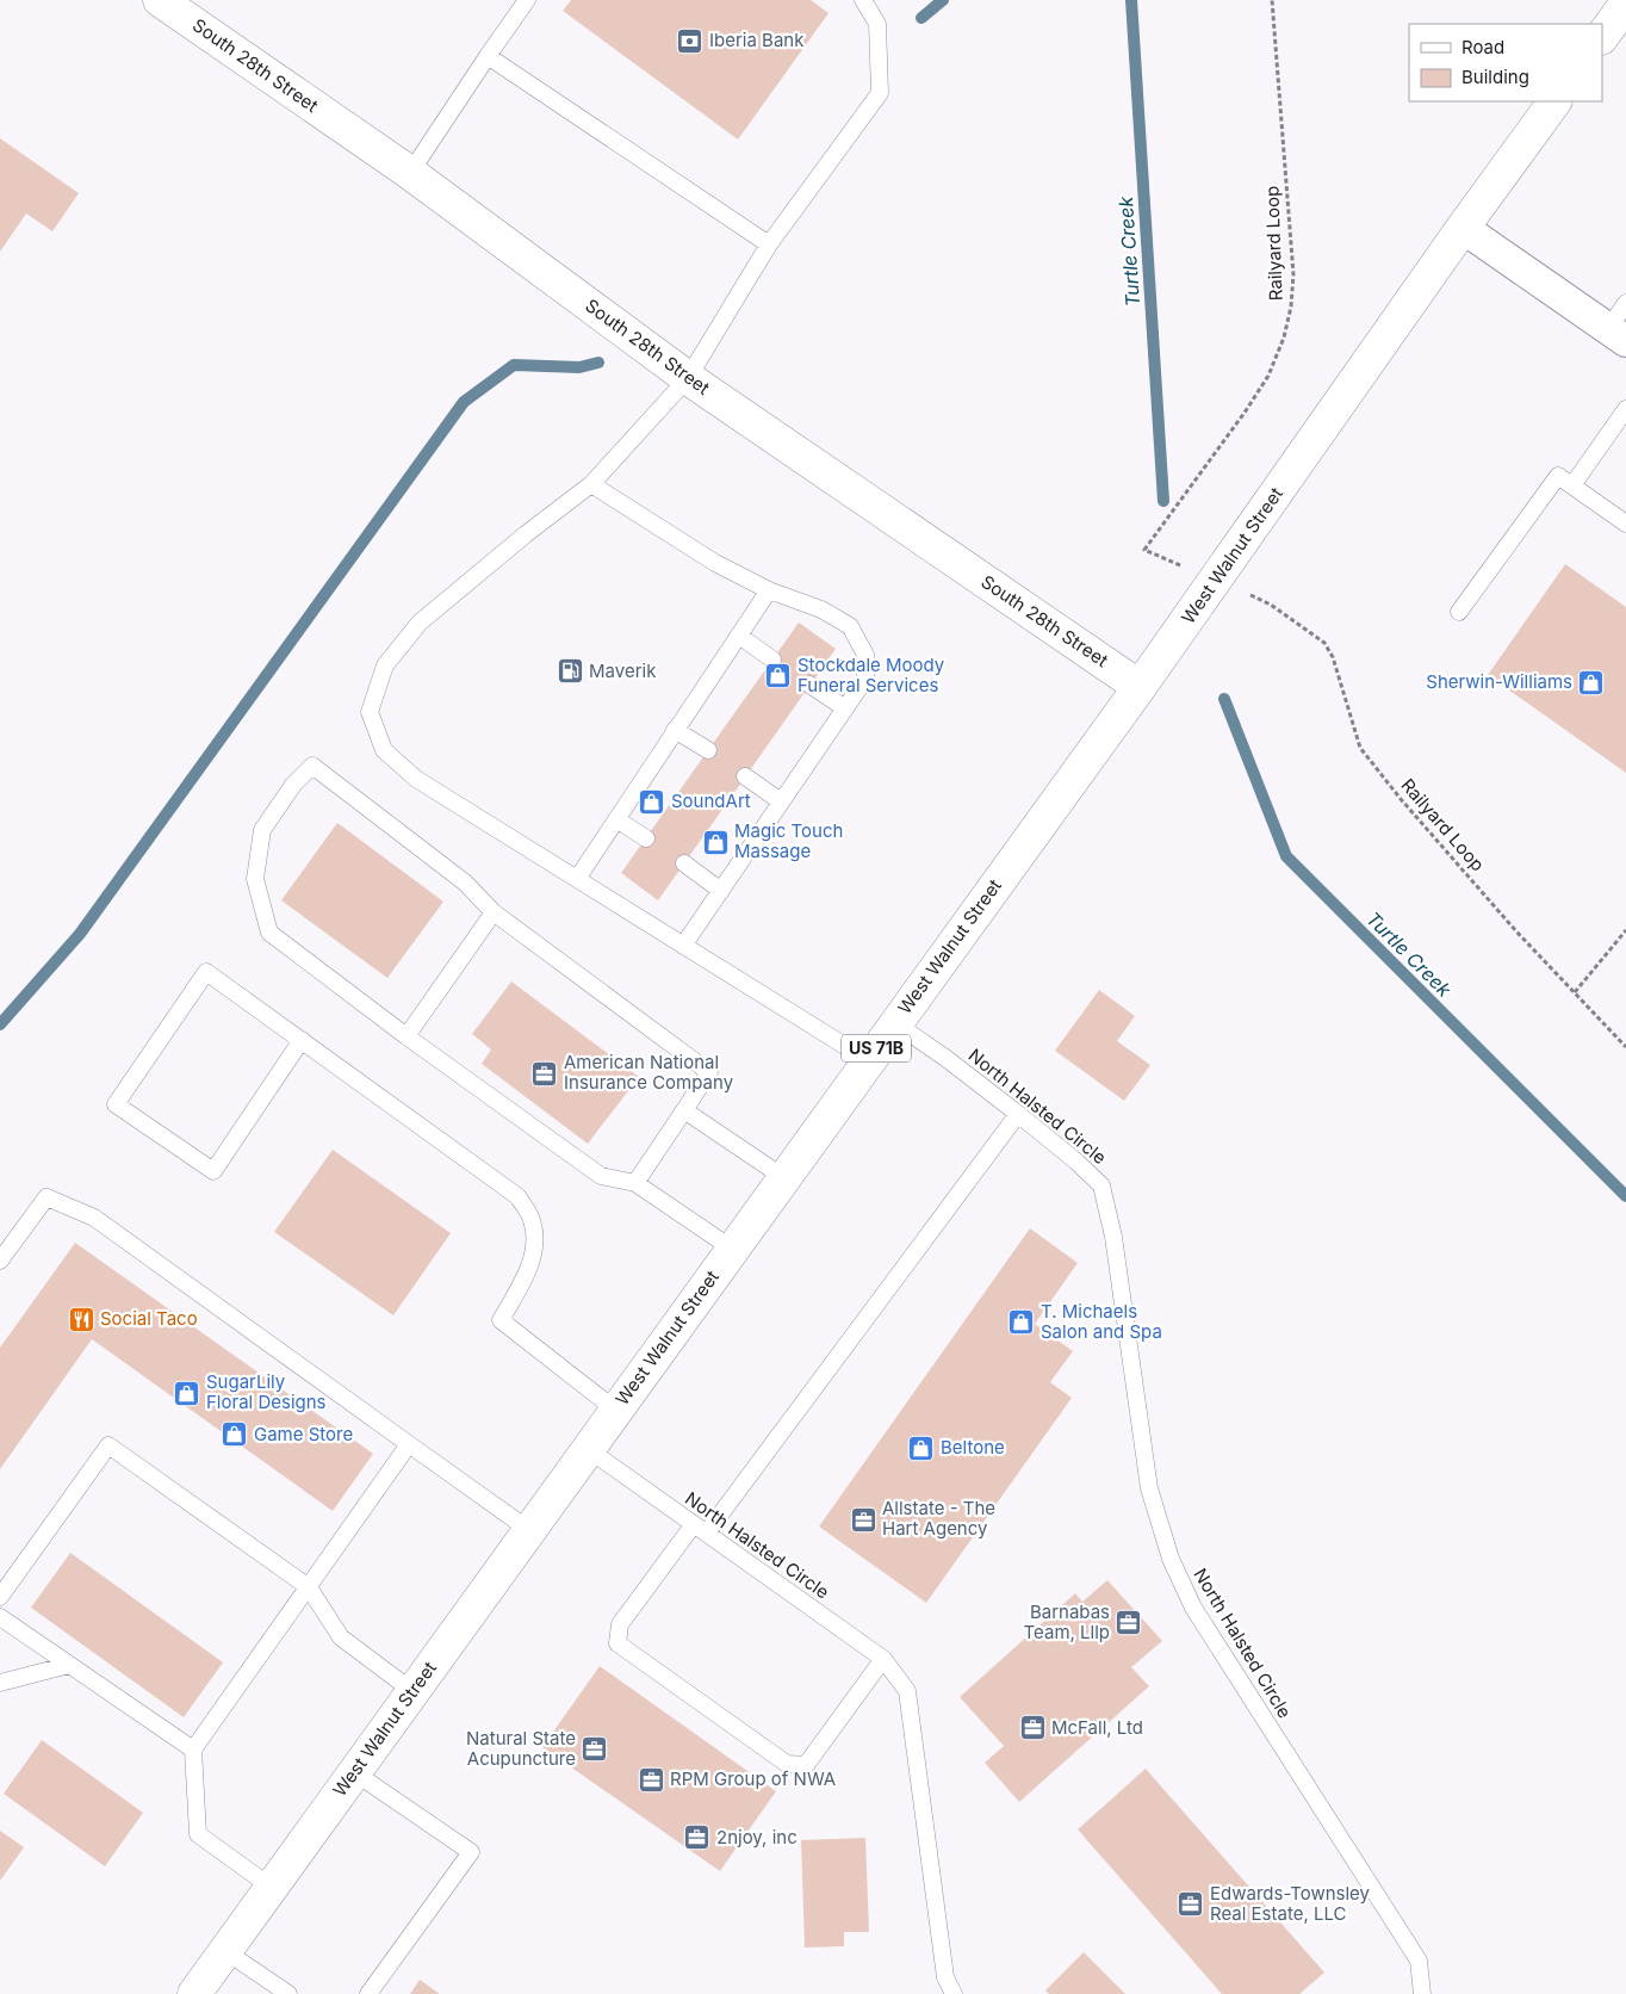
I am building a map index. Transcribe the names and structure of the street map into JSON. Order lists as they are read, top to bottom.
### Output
{
  "streets": {
    "main road": ["South 28th Street", "West Walnut Street", "US 71B"],
    "lane": ["North Halsted Circle"],
    "path": ["Railyard Loop"]
  },
  "crossings": [
    ["South 28th Street", "West Walnut Street"],
    ["West Walnut Street", "North Halsted Circle"]
  ],
  "water": ["Turtle Creek"],
  "places": {
    "bank": ["Iberia Bank"],
    "fuel station": ["Maverik"],
    "shop": [
      "Stockdale Moody Funeral Services",
      "Sherwin-Williams",
      "SoundArt",
      "Magic Touch Massage",
      "T. Michaels Salon and Spa",
      "SugarLily Floral Designs",
      "Game Store",
      "Beltone"
    ],
    "office": [
      "American National Insurance Company",
      "Allstate - The Hart Agency",
      "Barnabas Team, Lllp",
      "McFall, Ltd",
      "Natural State Acupuncture",
      "RPM Group of NWA",
      "2njoy, inc",
      "Edwards-Townsley Real Estate, LLC"
    ],
    "restaurant": ["Social Taco"]
  },
  "legend": ["Road", "Building"]
}
